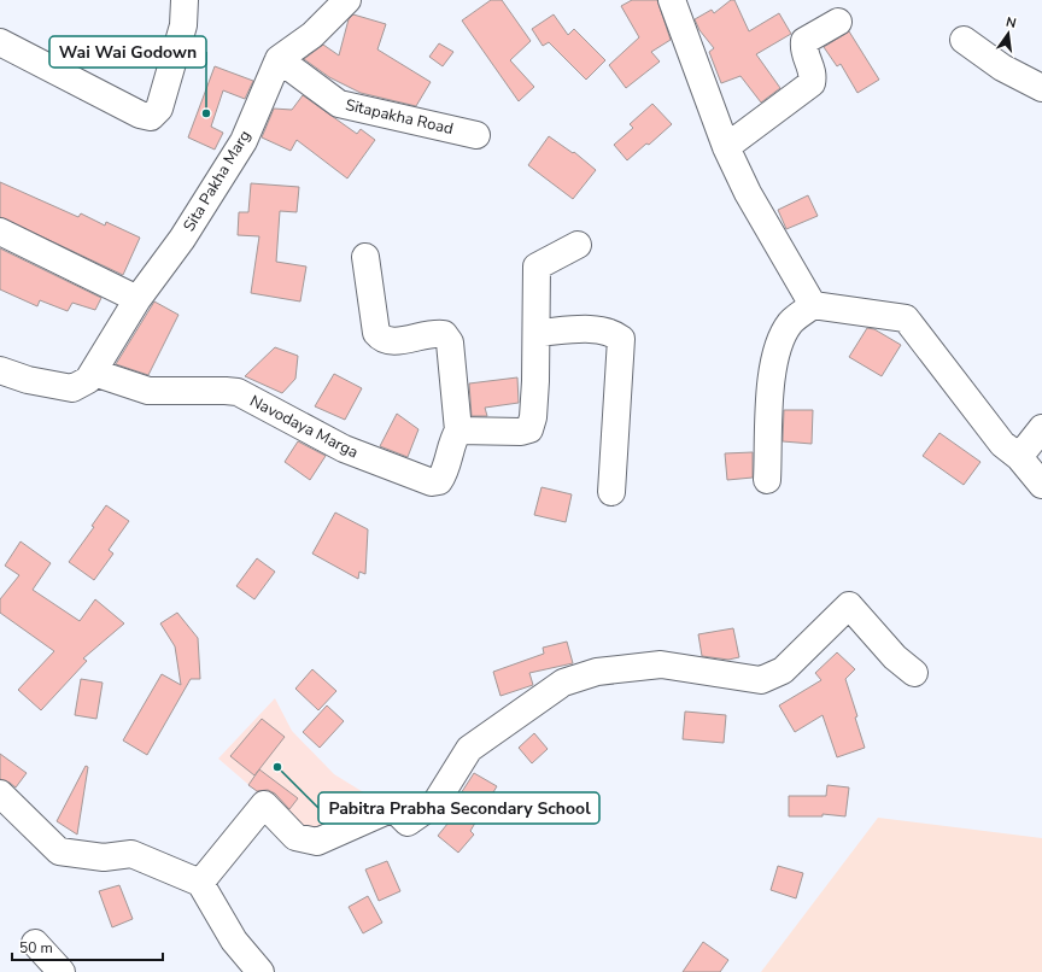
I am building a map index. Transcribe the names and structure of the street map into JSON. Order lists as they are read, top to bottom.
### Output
{
  "streets": {
    "street": ["Sitapakha Road", "Sita Pakha Marg", "Navodaya Marga"]
  },
  "crossings": [
    ["Sitapakha Road", "Sita Pakha Marg"],
    ["Sita Pakha Marg", "Navodaya Marga"]
  ],
  "places": ["Wai Wai Godown", "Pabitra Prabha Secondary School"],
  "scale_bar": "50 m",
  "north": "top"
}
